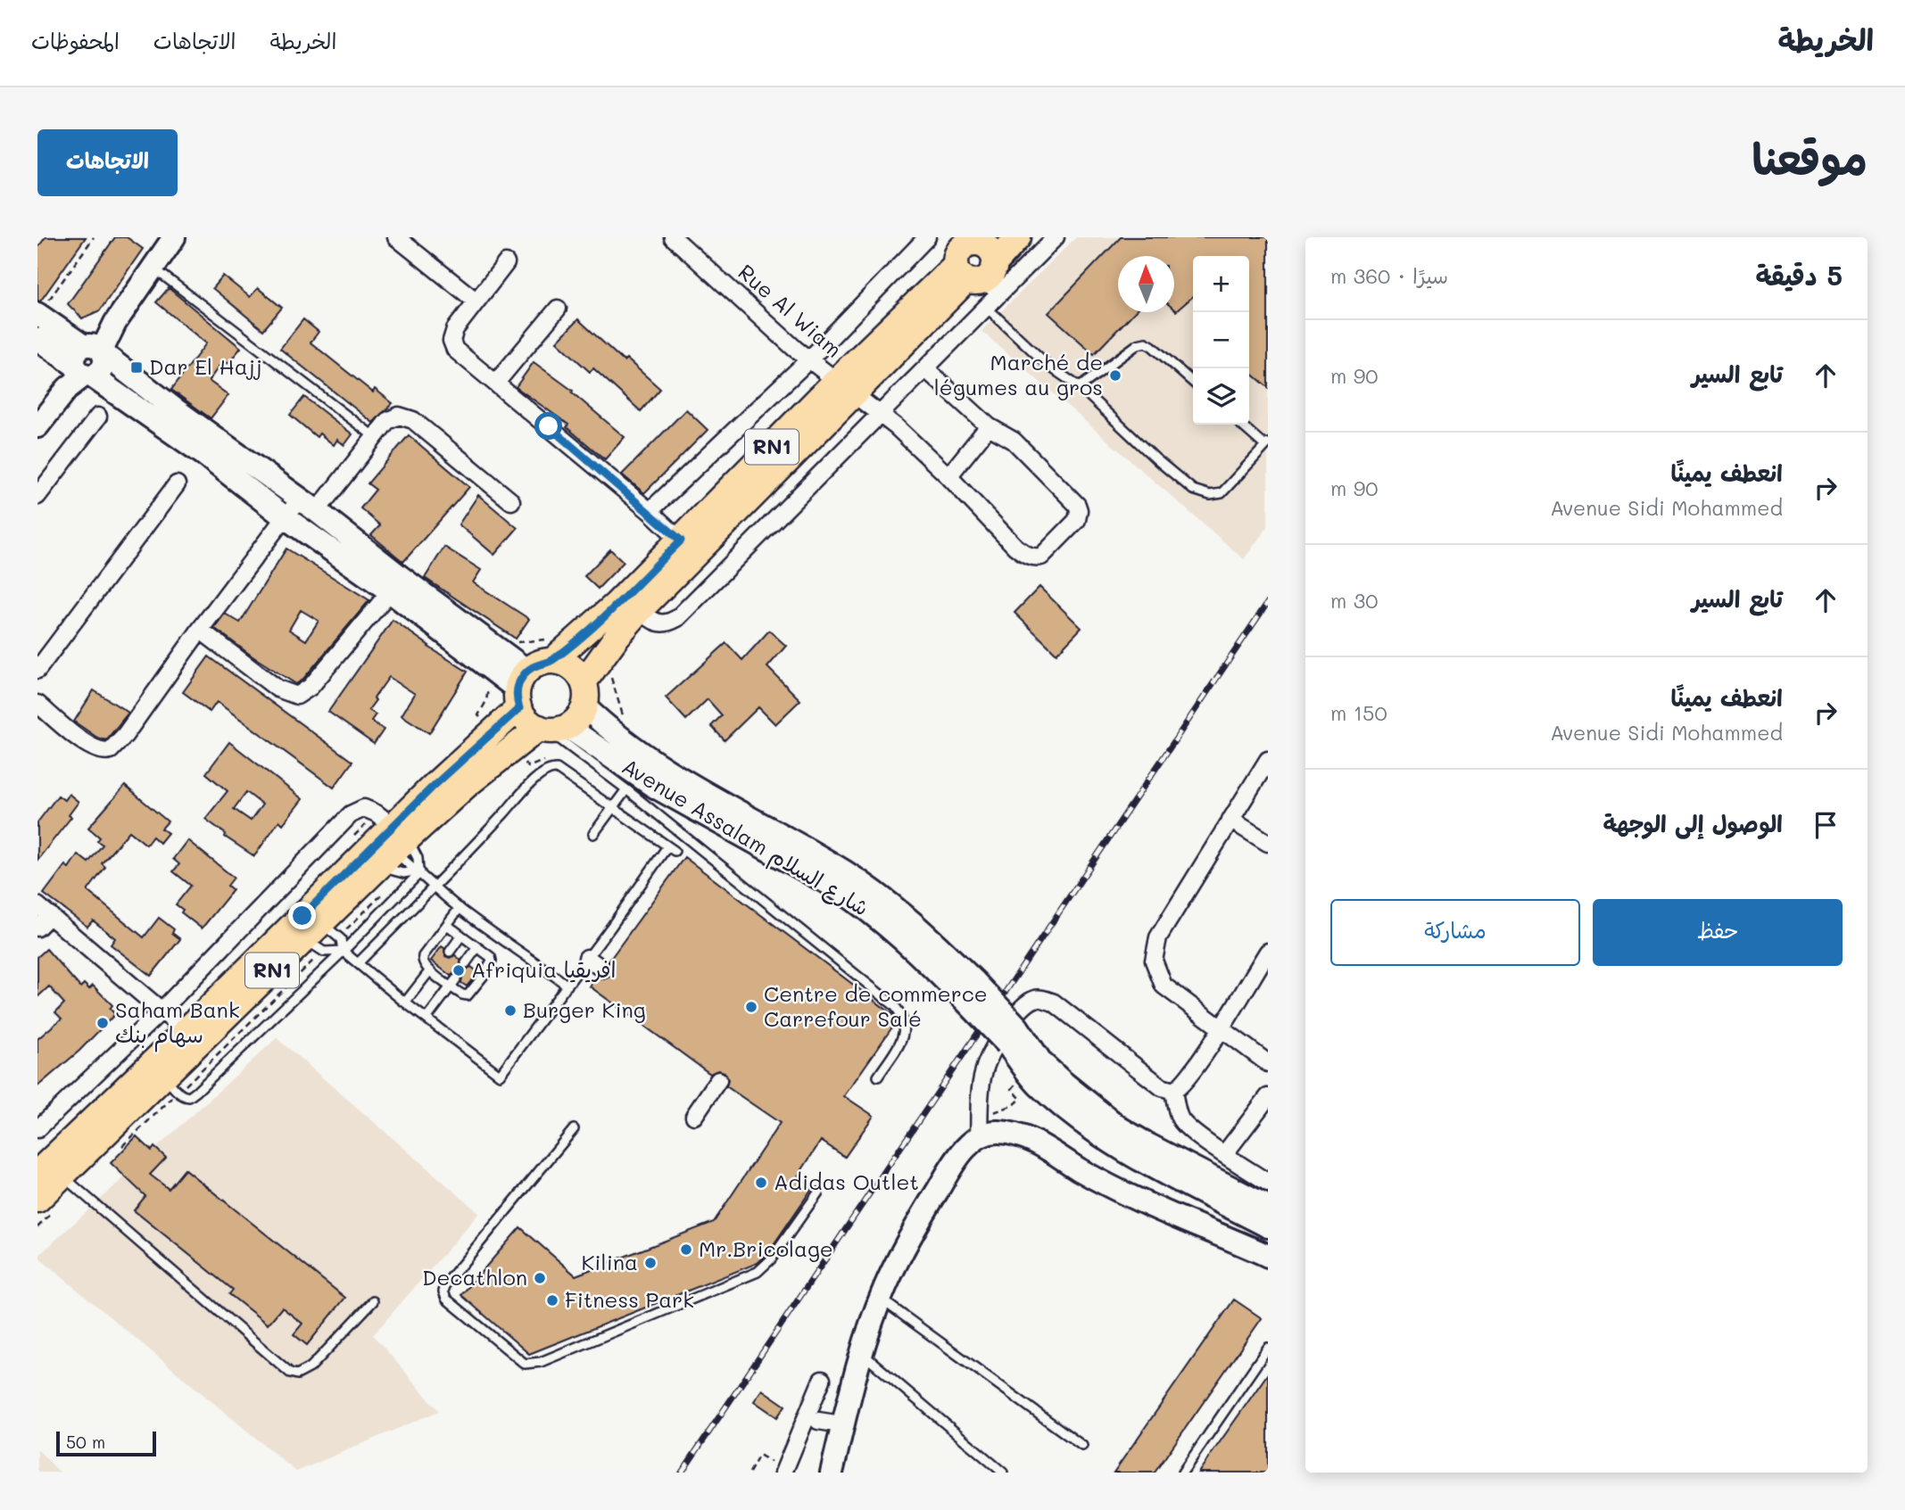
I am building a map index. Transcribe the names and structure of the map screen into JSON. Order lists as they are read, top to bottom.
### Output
{
  "streets": {
    "main road": ["RN1"],
    "street": ["Rue Al Wiam", "Avenue Assalam شارع السلام"]
  },
  "crossings": [
    ["Rue Al Wiam", "RN1"],
    ["RN1", "Avenue Assalam شارع السلام"]
  ],
  "places": {
    "transit": ["Dar El Hajj"],
    "other": [
      "Marché de légumes au gros",
      "Afriquia افريقيا",
      "Centre de commerce Carrefour Salé",
      "Burger King",
      "Saham Bank سهام بنك",
      "Adidas Outlet",
      "Mr.Bricolage",
      "Kilina",
      "Decathlon",
      "Fitness Park"
    ]
  },
  "scale_bar": "50 m",
  "north": "top",
  "page": {
    "header": "الخريطة",
    "nav": ["الخريطة", "الاتجاهات", "المحفوظات"],
    "title": "موقعنا",
    "buttons": [
      "الاتجاهات",
      ["حفظ", "مشاركة"]
    ],
    "heading": ["5 دقيقة", "سيرًا · 360 m"],
    "map_buttons": ["+", "−"],
    "list": [
      ["تابع السير", "90 m"],
      ["انعطف يمينًا", "Avenue Sidi Mohammed", "90 m"],
      ["تابع السير", "30 m"],
      ["انعطف يمينًا", "Avenue Sidi Mohammed", "150 m"],
      "الوصول إلى الوجهة"
    ],
    "scale": "50 m"
  }
}
